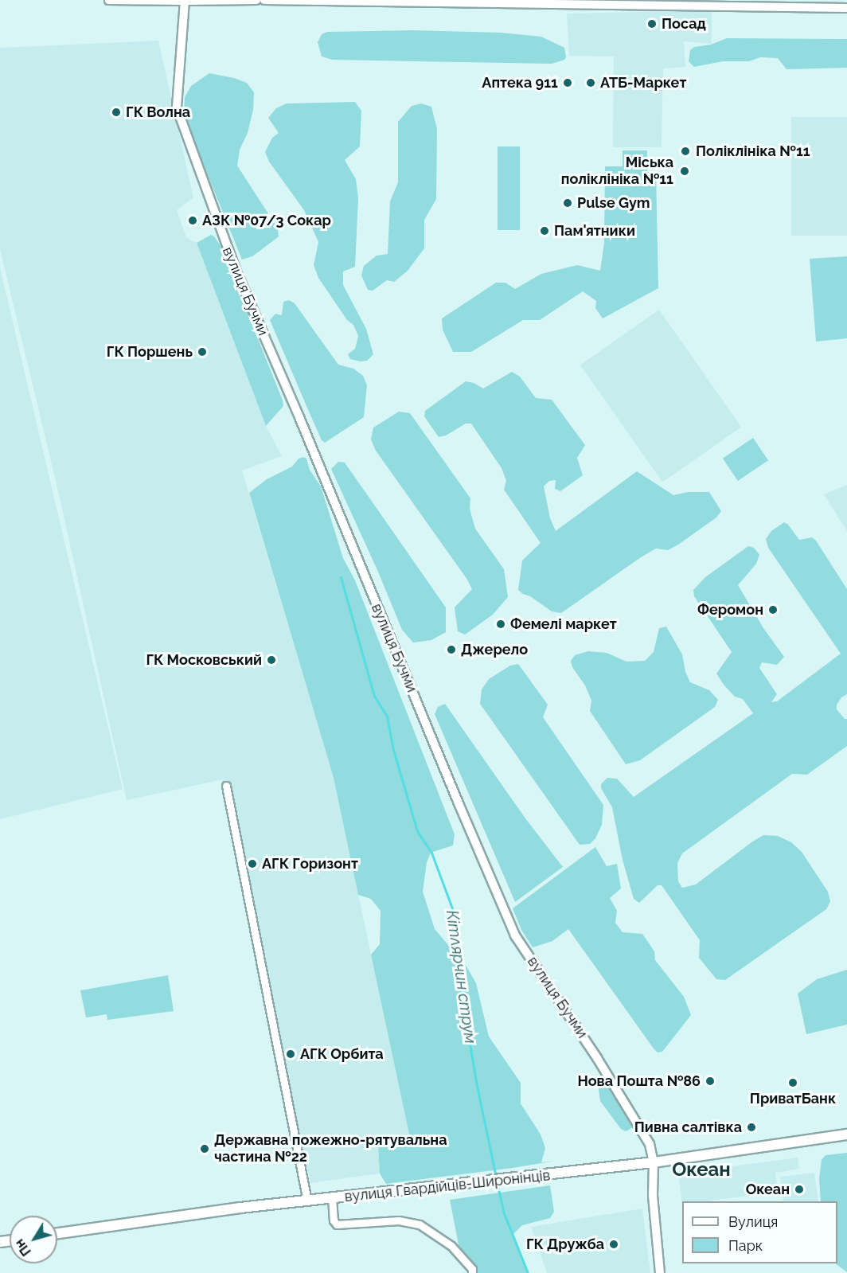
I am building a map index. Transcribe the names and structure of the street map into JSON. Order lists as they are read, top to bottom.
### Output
{
  "streets": {
    "main road": ["вулиця Гвардійців-Широнінців"],
    "street": ["вулиця Бучми"]
  },
  "crossings": [
    ["вулиця Бучми", "вулиця Гвардійців-Широнінців"]
  ],
  "districts": ["Океан"],
  "water": ["Кітлярчин струм"],
  "places": [
    "Посад",
    "Аптека 911",
    "АТБ-Маркет",
    "ГК Волна",
    "Поліклініка №11",
    "Міська поліклініка №11",
    "Pulse Gym",
    "АЗК №07/3 Сокар",
    "Пам'ятники",
    "ГК Поршень",
    "Феромон",
    "Фемелі маркет",
    "Джерело",
    "ГК Московський",
    "АГК Горизонт",
    "АГК Орбита",
    "Нова Пошта №86",
    "ПриватБанк",
    "Пивна салтівка",
    "Державна пожежно-рятувальна частина №22",
    "Океан",
    "ГК Дружба"
  ],
  "legend": ["Вулиця", "Парк"],
  "north": "bottom left"
}
